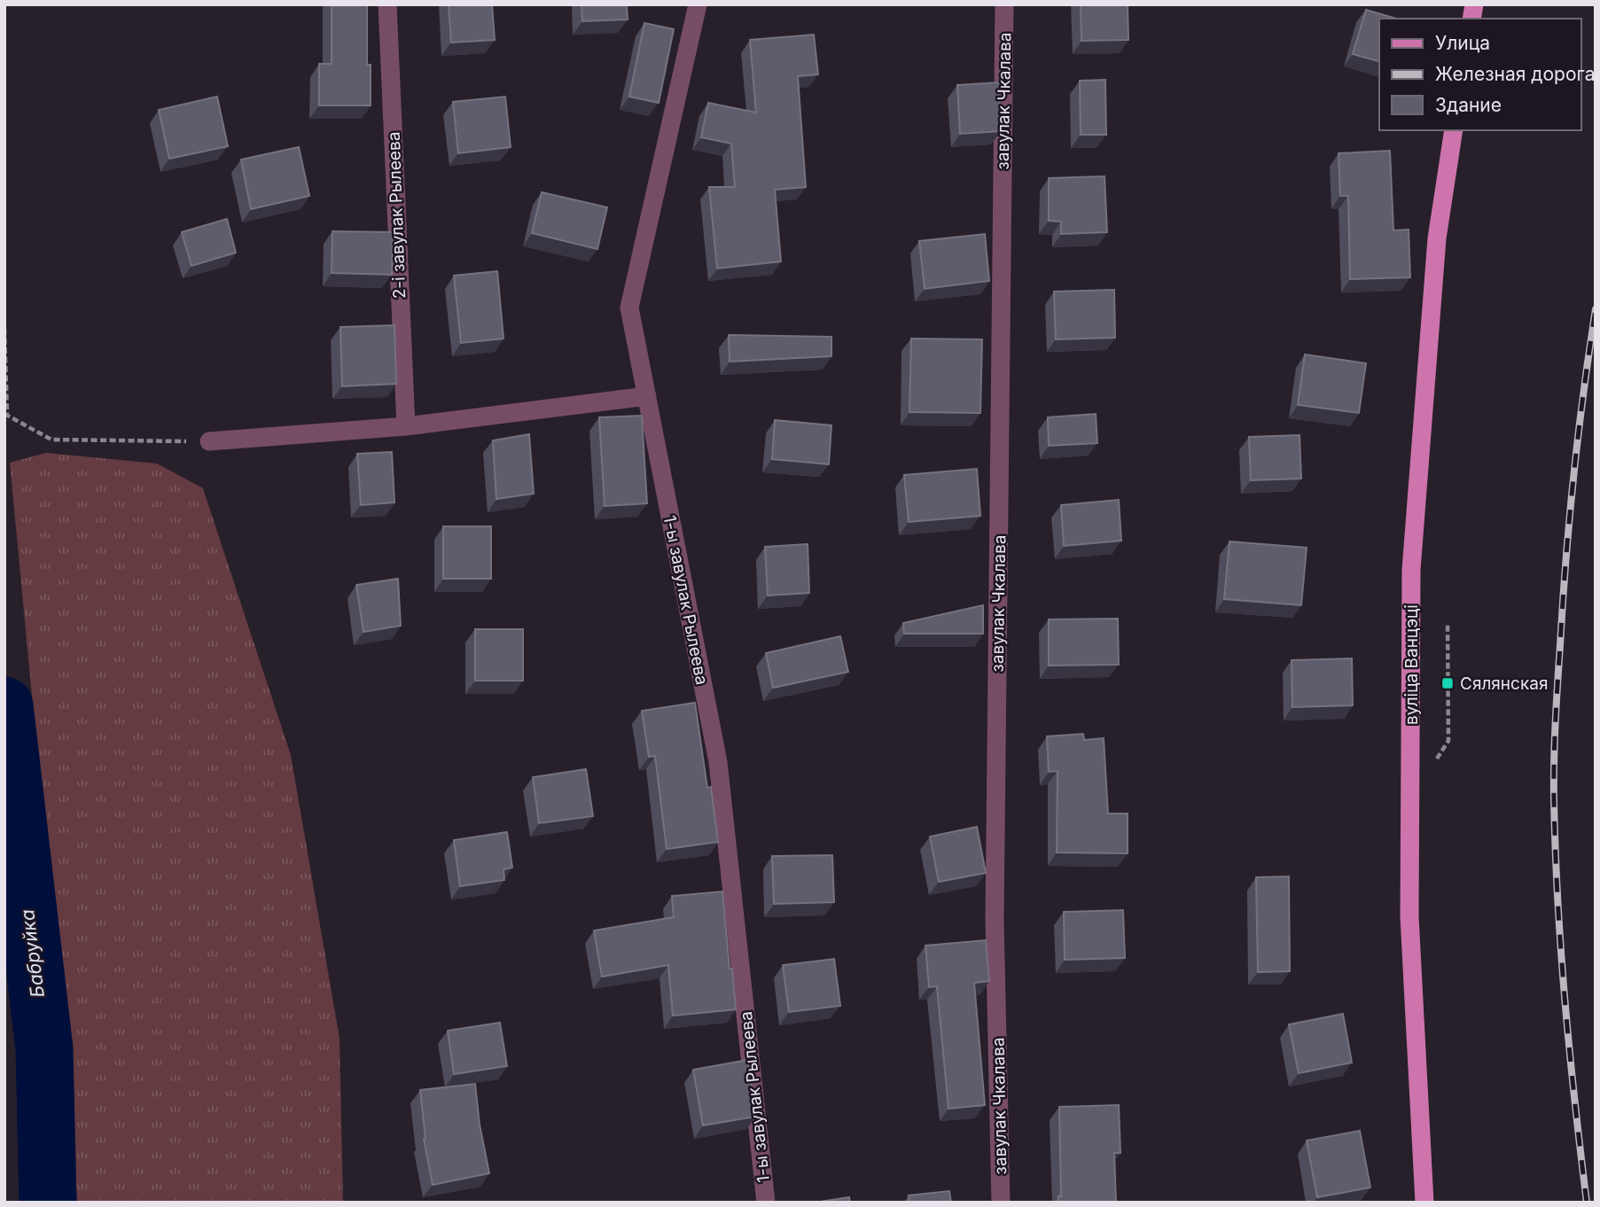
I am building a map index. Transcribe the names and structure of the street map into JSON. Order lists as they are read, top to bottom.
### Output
{
  "streets": {
    "main road": ["вуліца Ванцэці"],
    "street": ["завулак Чкалава", "2-і завулак Рылеева", "1-ы завулак Рылеева"]
  },
  "water": ["Бабруйка"],
  "places": {
    "transit": ["Сялянская"]
  },
  "legend": ["Улица", "Железная дорога", "Здание"]
}
